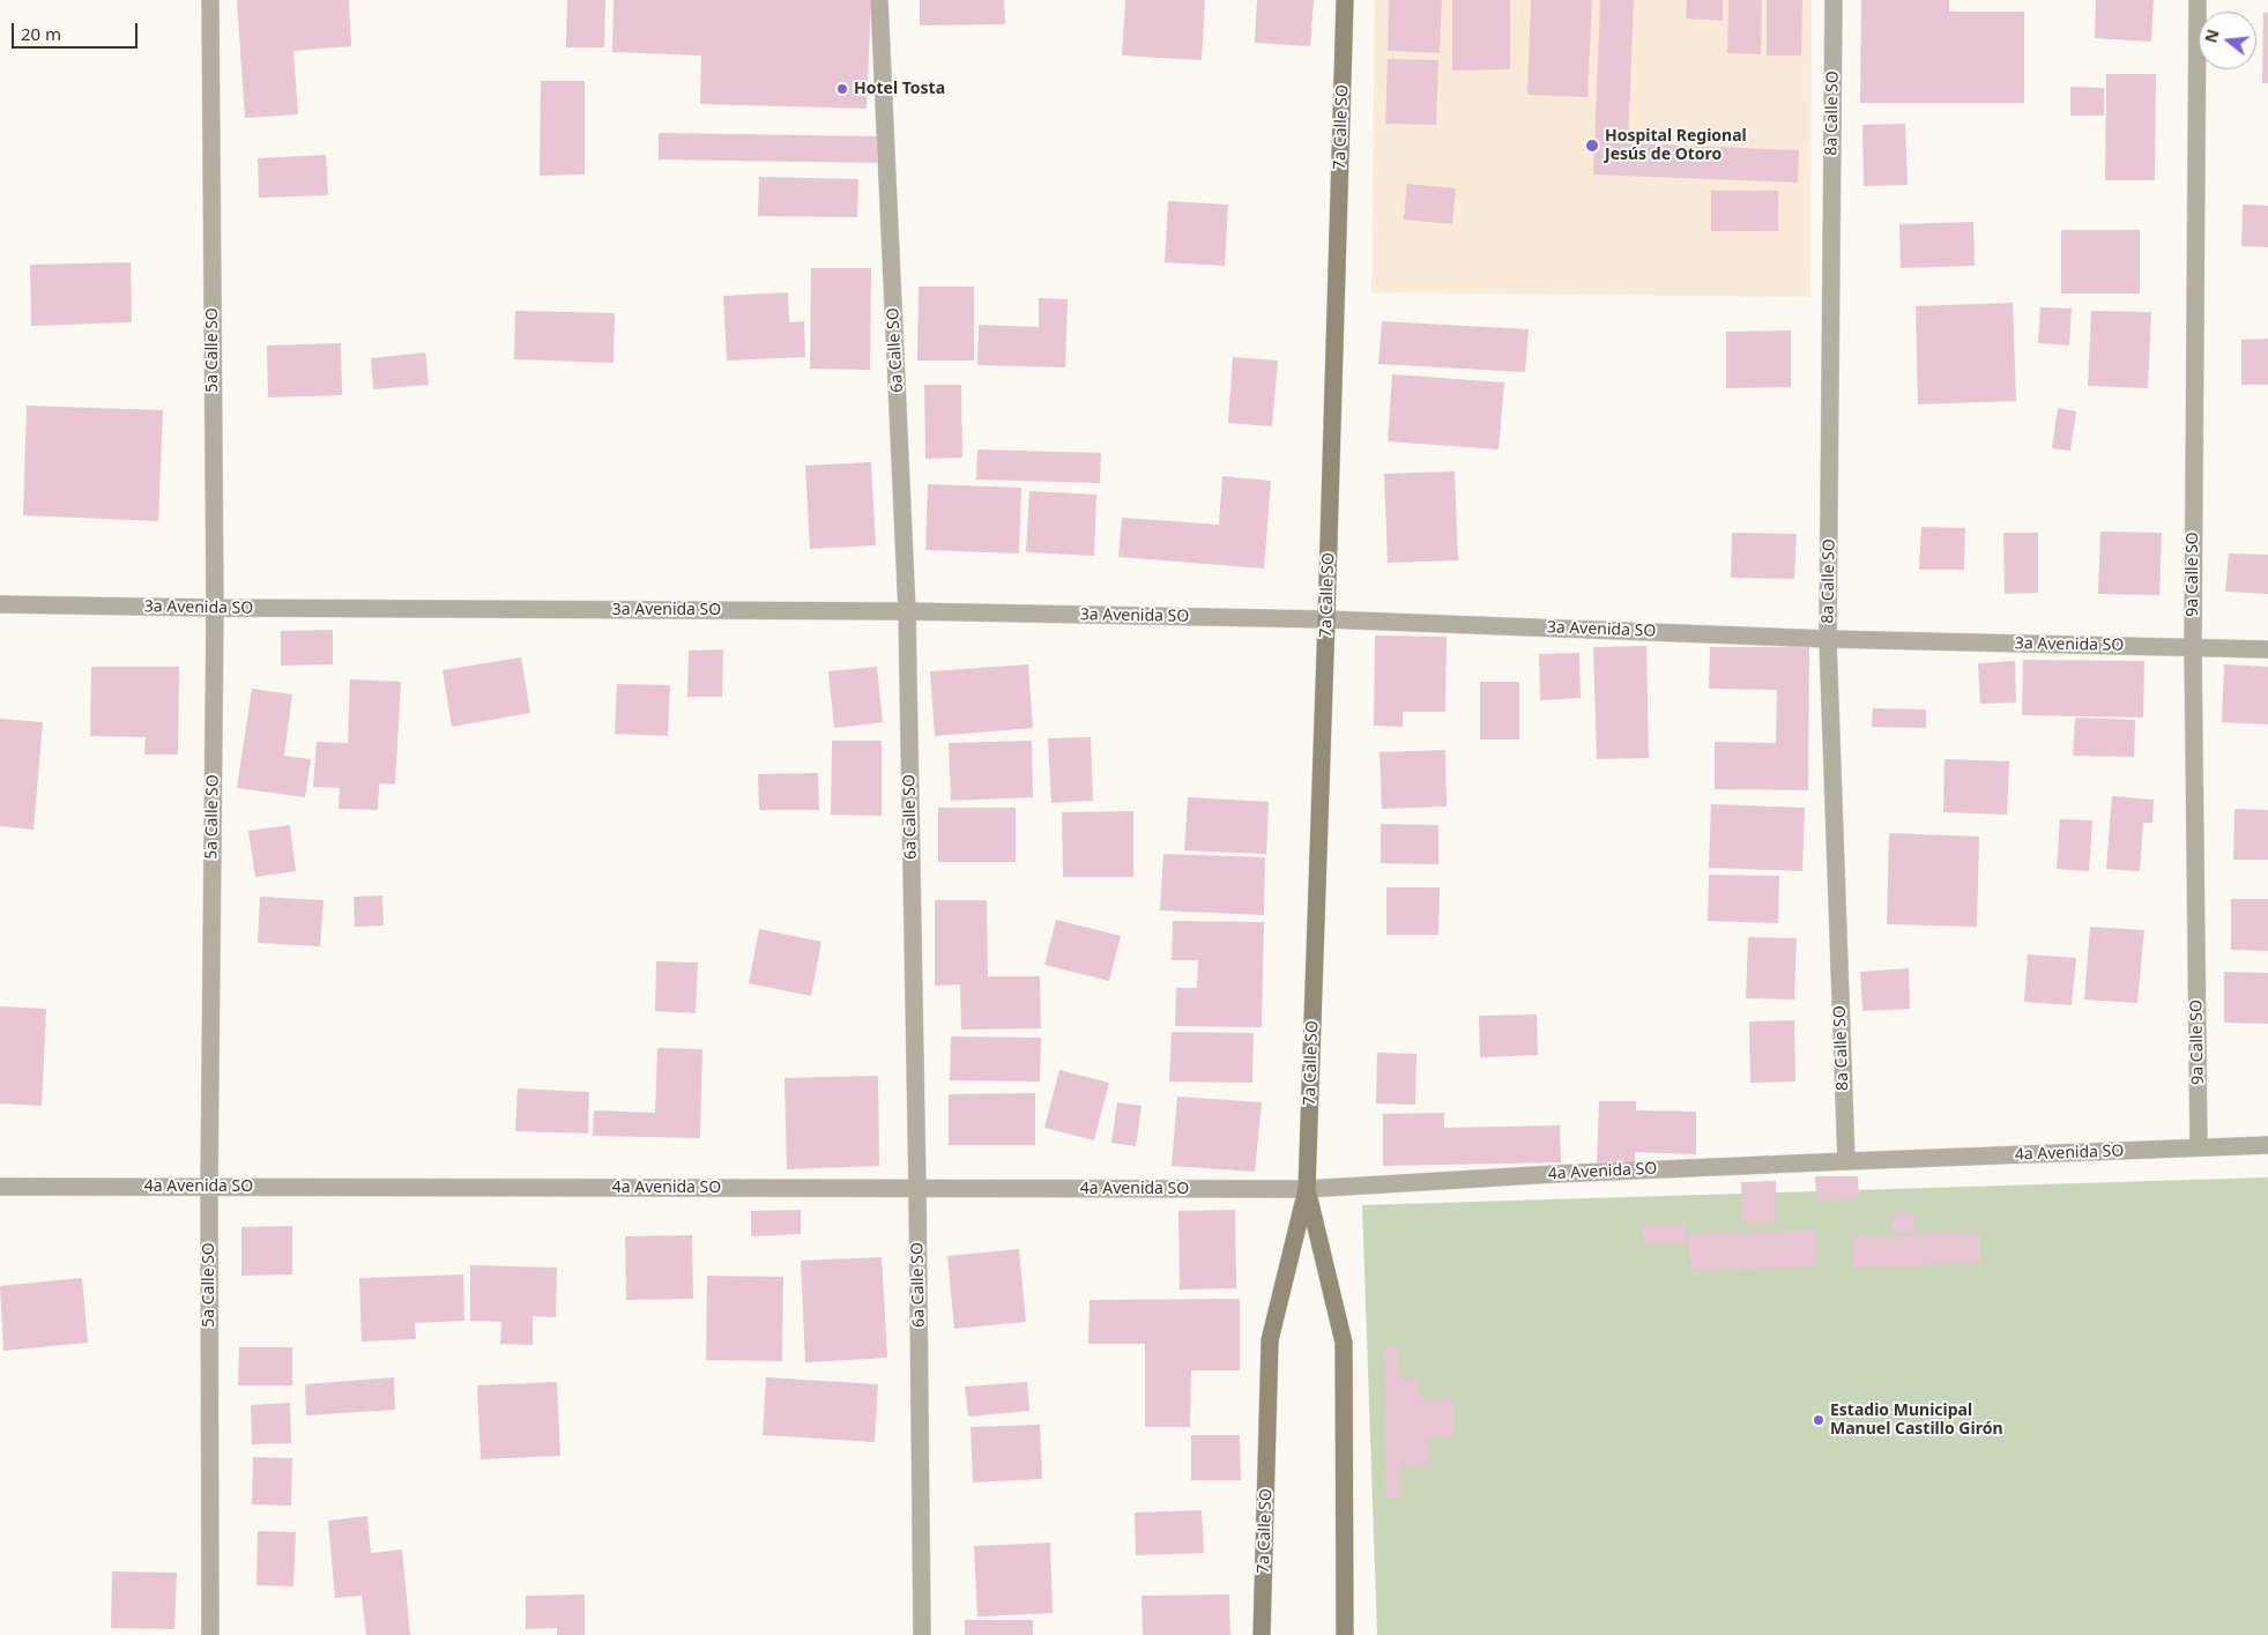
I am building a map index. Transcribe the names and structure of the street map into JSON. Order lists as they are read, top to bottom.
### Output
{
  "streets": {
    "street": [
      "8a Calle SO",
      "7a Calle SO",
      "5a Calle SO",
      "6a Calle SO",
      "9a Calle SO",
      "3a Avenida SO",
      "4a Avenida SO"
    ]
  },
  "crossings": [
    ["8a Calle SO", "3a Avenida SO"],
    ["8a Calle SO", "4a Avenida SO"],
    ["7a Calle SO", "3a Avenida SO"],
    ["7a Calle SO", "4a Avenida SO"],
    ["5a Calle SO", "3a Avenida SO"],
    ["5a Calle SO", "4a Avenida SO"],
    ["6a Calle SO", "3a Avenida SO"],
    ["6a Calle SO", "4a Avenida SO"],
    ["9a Calle SO", "3a Avenida SO"],
    ["9a Calle SO", "4a Avenida SO"]
  ],
  "places": ["Hotel Tosta", "Hospital Regional Jesús de Otoro", "Estadio Municipal Manuel Castillo Girón"],
  "scale_bar": "20 m",
  "north": "left"
}
